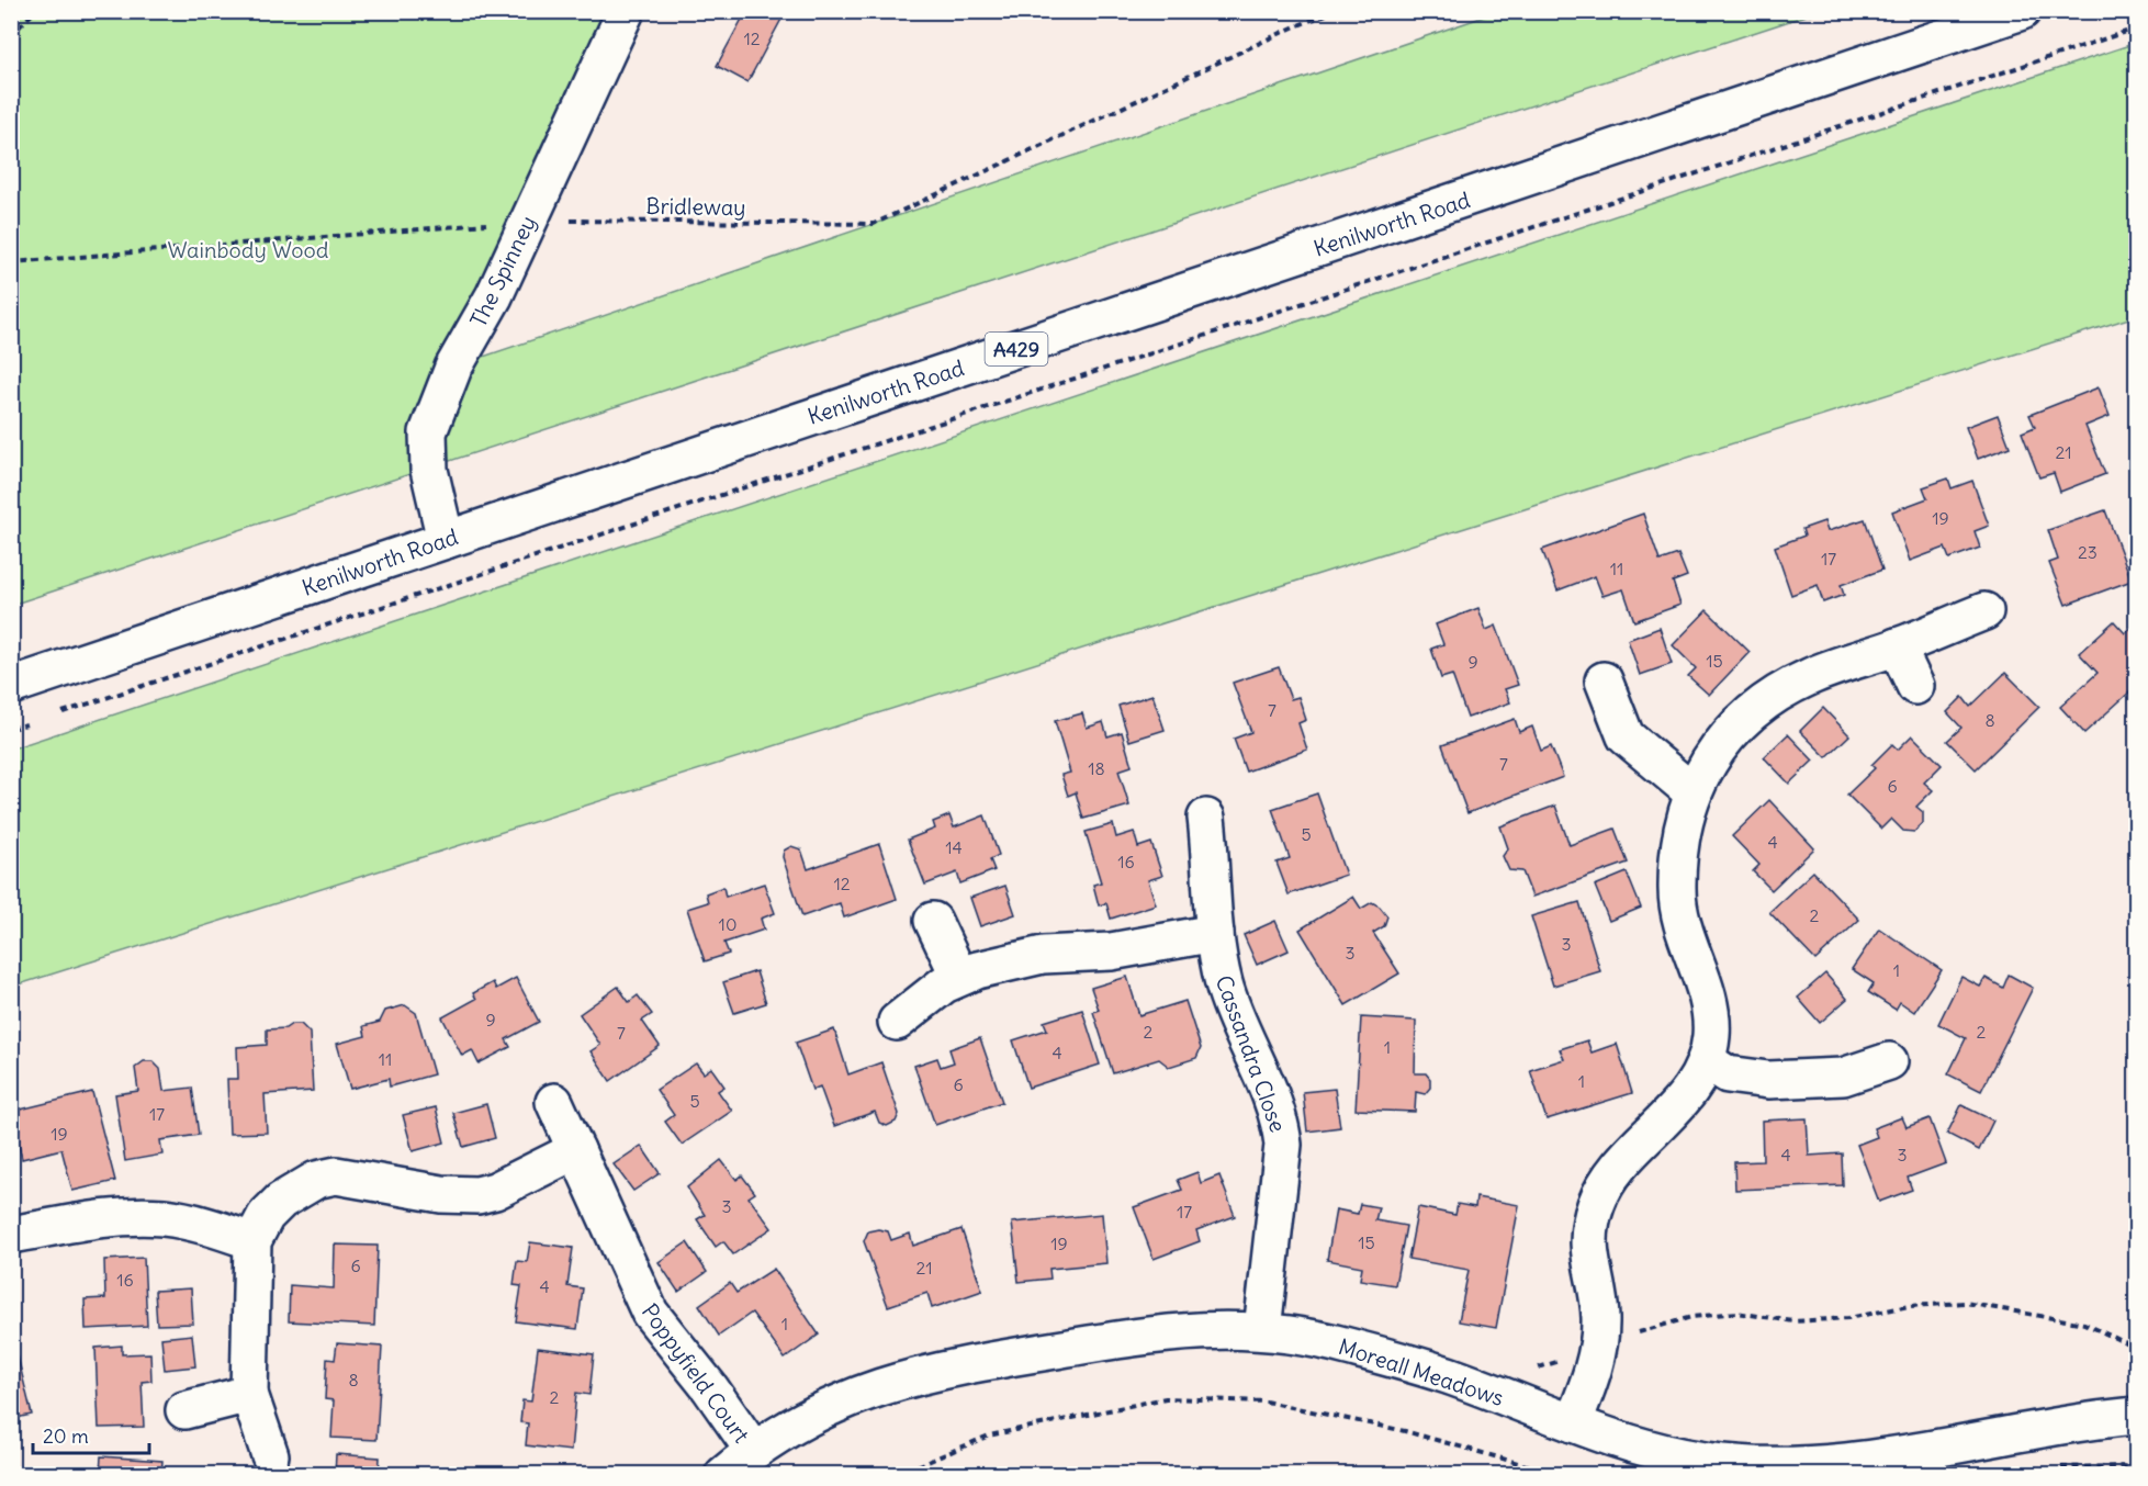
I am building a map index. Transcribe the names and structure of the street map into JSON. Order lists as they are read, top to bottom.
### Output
{
  "streets": {
    "street": [
      "Kenilworth Road",
      "The Spinney",
      "A429",
      "Cassandra Close",
      "Moreall Meadows",
      "Poppyfield Court"
    ],
    "path": ["Bridleway"]
  },
  "crossings": [
    ["Bridleway", "The Spinney"],
    ["Kenilworth Road", "The Spinney"],
    ["Cassandra Close", "Moreall Meadows"],
    ["Moreall Meadows", "Poppyfield Court"]
  ],
  "parks": ["Wainbody Wood"],
  "house_numbers": [
    "12",
    "21",
    "19",
    "23",
    "17",
    "11",
    "15",
    "9",
    "7",
    "8",
    "7",
    "18",
    "6",
    "5",
    "4",
    "14",
    "16",
    "12",
    "2",
    "10",
    "3",
    "3",
    "1",
    "9",
    "2",
    "2",
    "7",
    "1",
    "4",
    "11",
    "1",
    "6",
    "5",
    "17",
    "19",
    "4",
    "3",
    "3",
    "17",
    "15",
    "19",
    "6",
    "21",
    "16",
    "4",
    "1",
    "8",
    "2"
  ],
  "scale_bar": "20 m"
}
